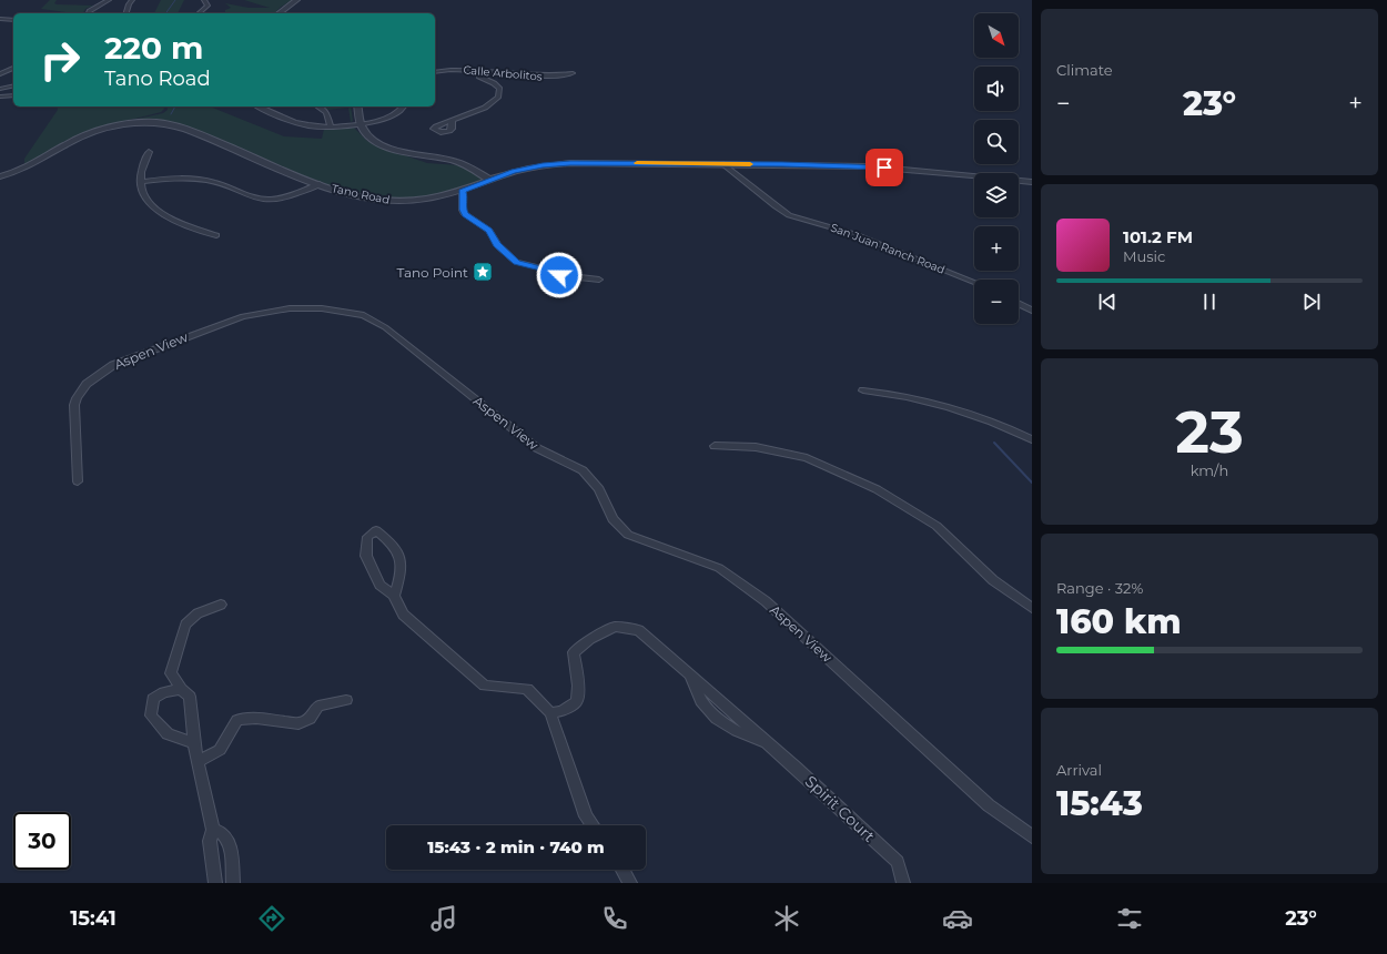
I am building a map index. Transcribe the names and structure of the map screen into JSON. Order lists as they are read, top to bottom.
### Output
{
  "streets": {
    "street": [
      "Calle Arbolitos",
      "Tano Road",
      "San Juan Ranch Road",
      "Aspen View",
      "Spirit Court"
    ]
  },
  "crossings": [
    ["Tano Road", "San Juan Ranch Road"]
  ],
  "places": {
    "place": ["Tano Point"]
  },
  "north": "bottom right",
  "page": {
    "tile": [
      "Climate",
      ["23", "km/h"],
      ["Range · 32%", "160 km"],
      ["Arrival", "15:43"]
    ],
    "map_buttons": ["+", "−"],
    "turn": ["220 m", "Tano Road"],
    "heat": ["−", "23°", "+"],
    "song": ["101.2 FM", "Music"],
    "limit": "30",
    "trip": "15:43 · 2 min · 740 m",
    "tabs": ["15:41", "23°"]
  }
}
